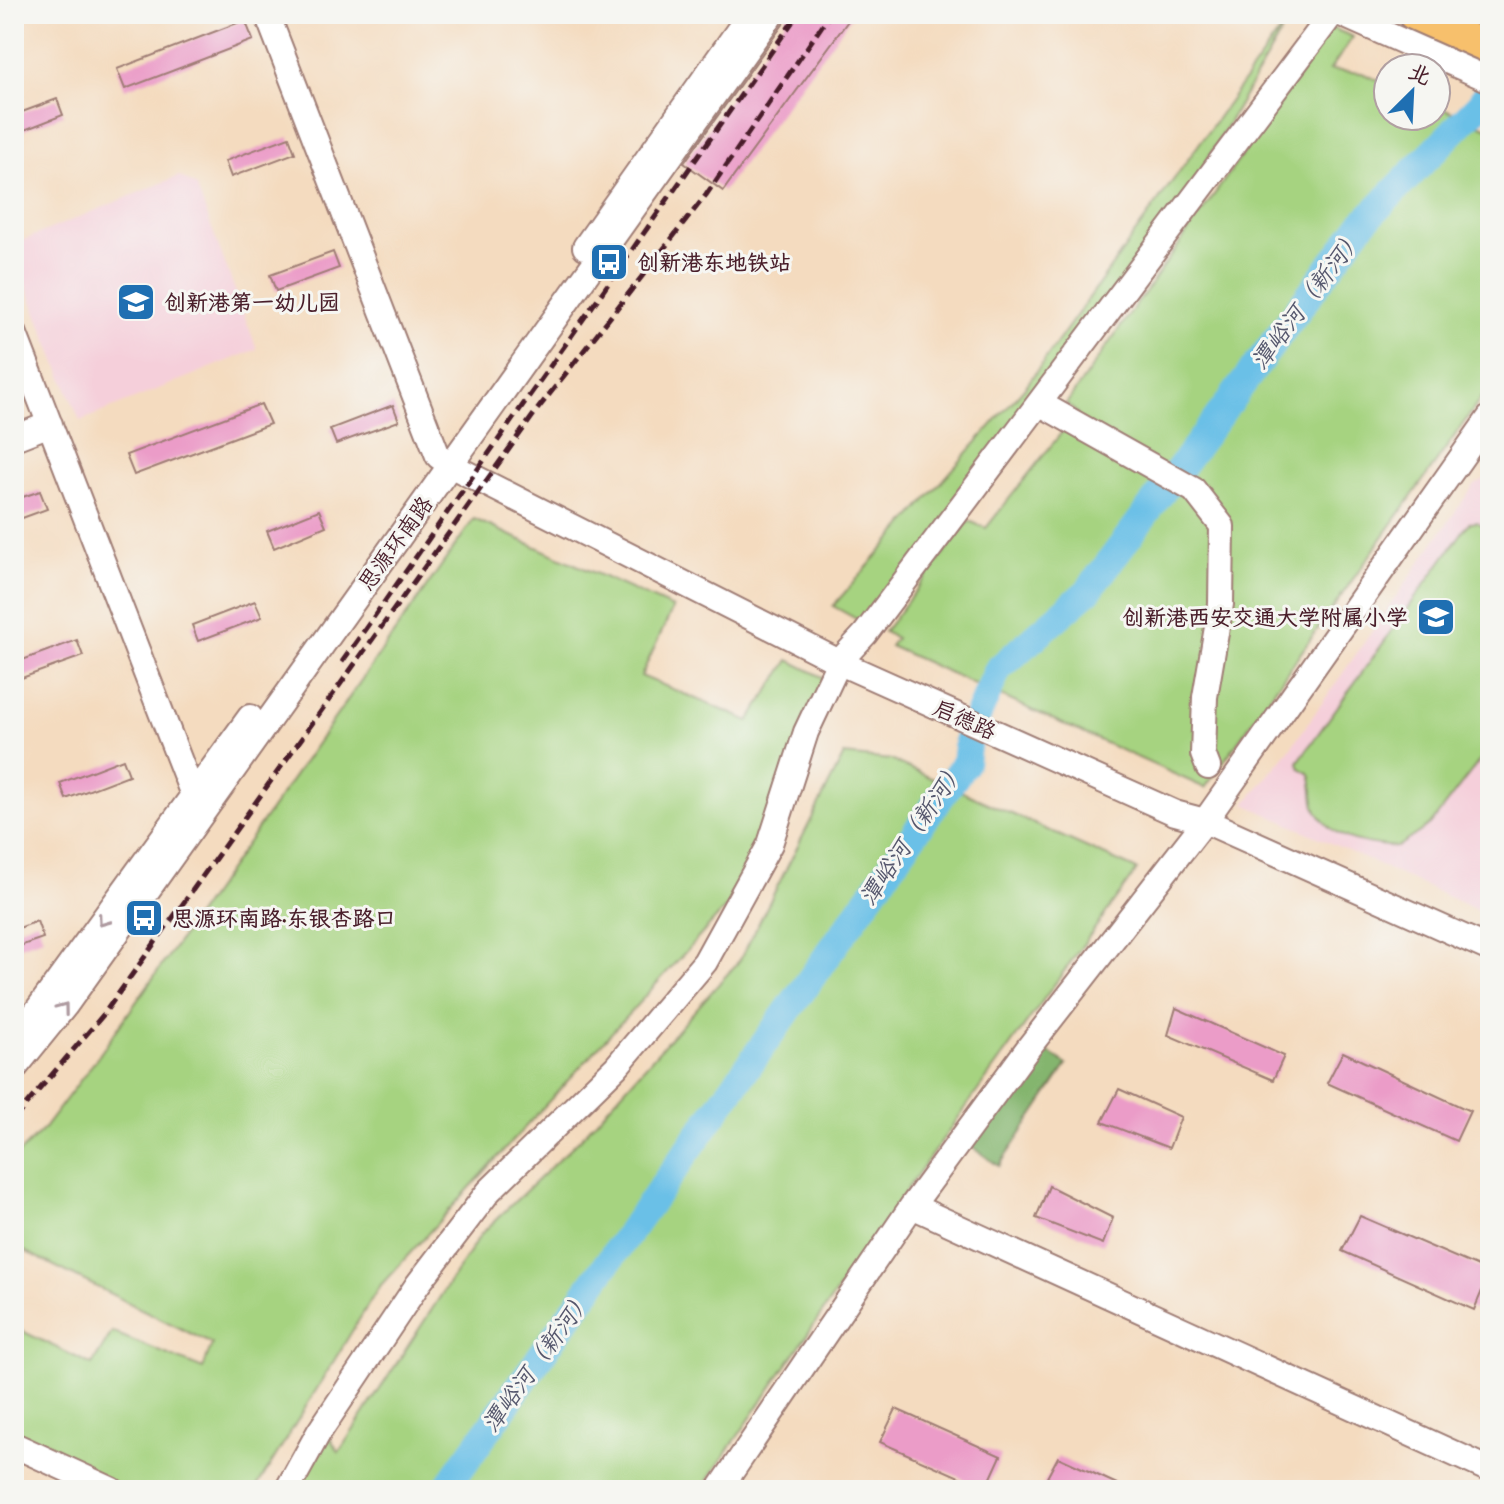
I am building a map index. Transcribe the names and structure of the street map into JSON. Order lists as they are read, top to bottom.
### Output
{
  "streets": {
    "street": ["思源环南路", "启德路"]
  },
  "crossings": [
    ["思源环南路", "启德路"]
  ],
  "water": ["潭峪河（新河）"],
  "places": {
    "bus stop": ["创新港东地铁站", "思源环南路·东银杏路口"],
    "school or university": ["创新港第一幼儿园", "创新港西安交通大学附属小学"]
  },
  "north": "top right"
}
